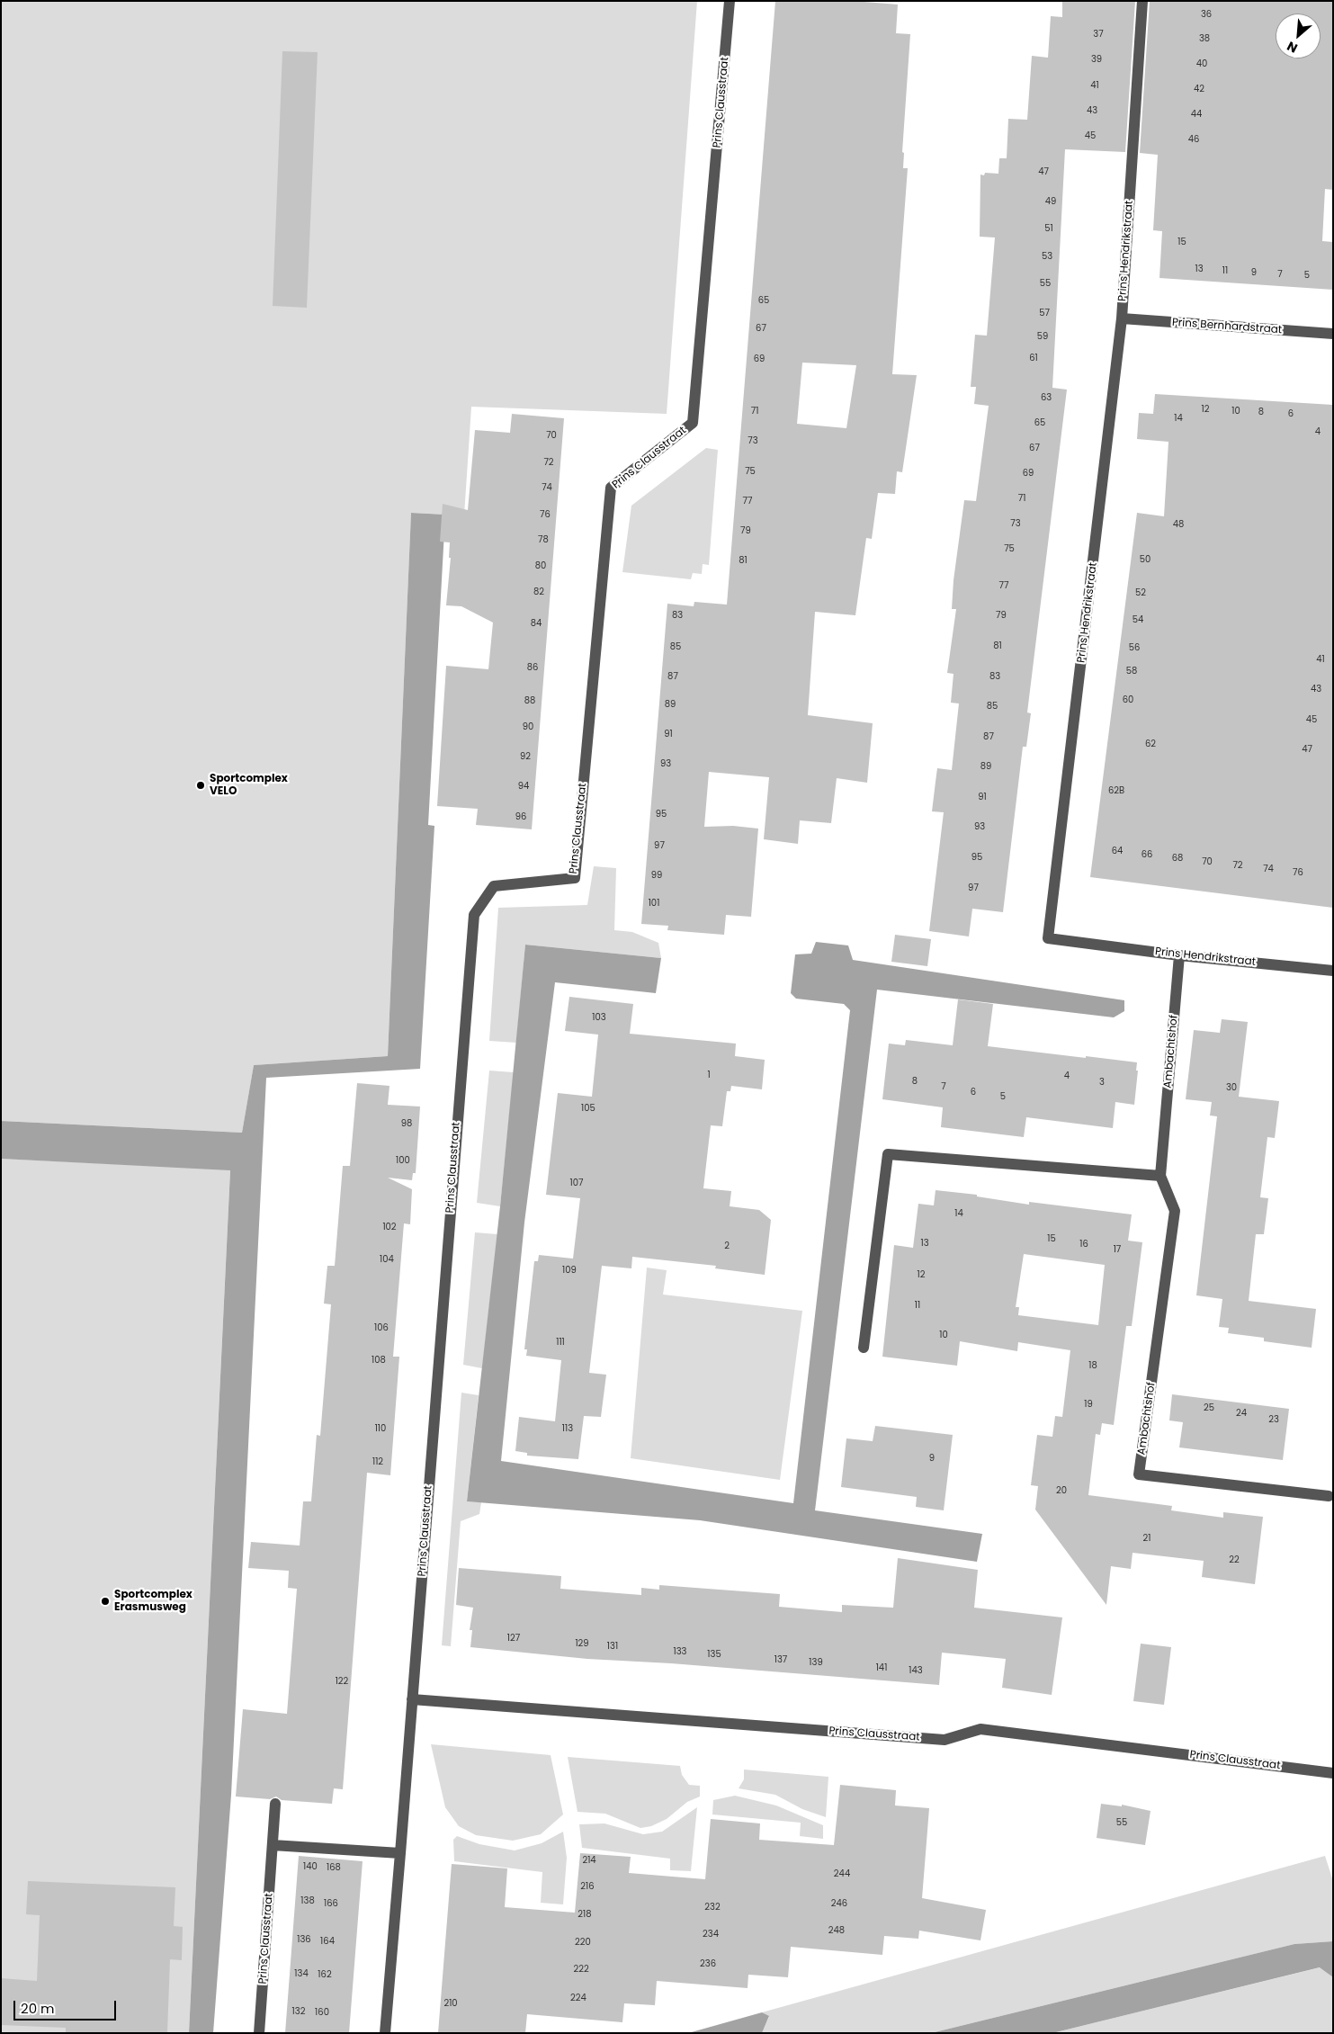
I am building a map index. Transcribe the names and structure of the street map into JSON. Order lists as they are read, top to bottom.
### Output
{
  "streets": {
    "street": [
      "Prins Clausstraat",
      "Prins Hendrikstraat",
      "Prins Bernhardstraat",
      "Ambachtshof"
    ]
  },
  "crossings": [
    ["Prins Hendrikstraat", "Prins Bernhardstraat"],
    ["Prins Hendrikstraat", "Ambachtshof"]
  ],
  "places": ["Sportcomplex VELO", "Sportcomplex Erasmusweg"],
  "house_numbers": [
    "36",
    "37",
    "38",
    "39",
    "40",
    "41",
    "42",
    "43",
    "44",
    "45",
    "46",
    "47",
    "49",
    "51",
    "15",
    "53",
    "13",
    "11",
    "9",
    "7",
    "5",
    "55",
    "65",
    "57",
    "67",
    "59",
    "61",
    "69",
    "63",
    "12",
    "71",
    "10",
    "8",
    "6",
    "14",
    "65",
    "4",
    "70",
    "73",
    "67",
    "72",
    "75",
    "69",
    "74",
    "71",
    "77",
    "76",
    "73",
    "48",
    "79",
    "78",
    "75",
    "50",
    "81",
    "80",
    "77",
    "82",
    "52",
    "83",
    "79",
    "54",
    "84",
    "81",
    "85",
    "56",
    "41",
    "86",
    "58",
    "87",
    "83",
    "43",
    "60",
    "88",
    "89",
    "85",
    "45",
    "90",
    "91",
    "87",
    "62",
    "47",
    "92",
    "93",
    "89",
    "94",
    "62B",
    "91",
    "95",
    "96",
    "93",
    "97",
    "64",
    "66",
    "95",
    "68",
    "70",
    "72",
    "74",
    "76",
    "99",
    "97",
    "101",
    "103",
    "1",
    "4",
    "8",
    "3",
    "7",
    "30",
    "6",
    "5",
    "105",
    "98",
    "100",
    "107",
    "14",
    "102",
    "15",
    "13",
    "16",
    "2",
    "17",
    "104",
    "109",
    "12",
    "11",
    "106",
    "10",
    "111",
    "108",
    "18",
    "19",
    "25",
    "24",
    "23",
    "110",
    "113",
    "9",
    "112",
    "20",
    "21",
    "22",
    "127",
    "129",
    "131",
    "133",
    "135",
    "137",
    "139",
    "141",
    "143",
    "122",
    "55",
    "214",
    "140",
    "168",
    "244",
    "216",
    "138",
    "166",
    "246",
    "232",
    "218",
    "248",
    "234",
    "136",
    "164",
    "220",
    "236",
    "222",
    "134",
    "162",
    "224",
    "210",
    "132",
    "160"
  ],
  "scale_bar": "20 m",
  "north": "bottom left"
}
